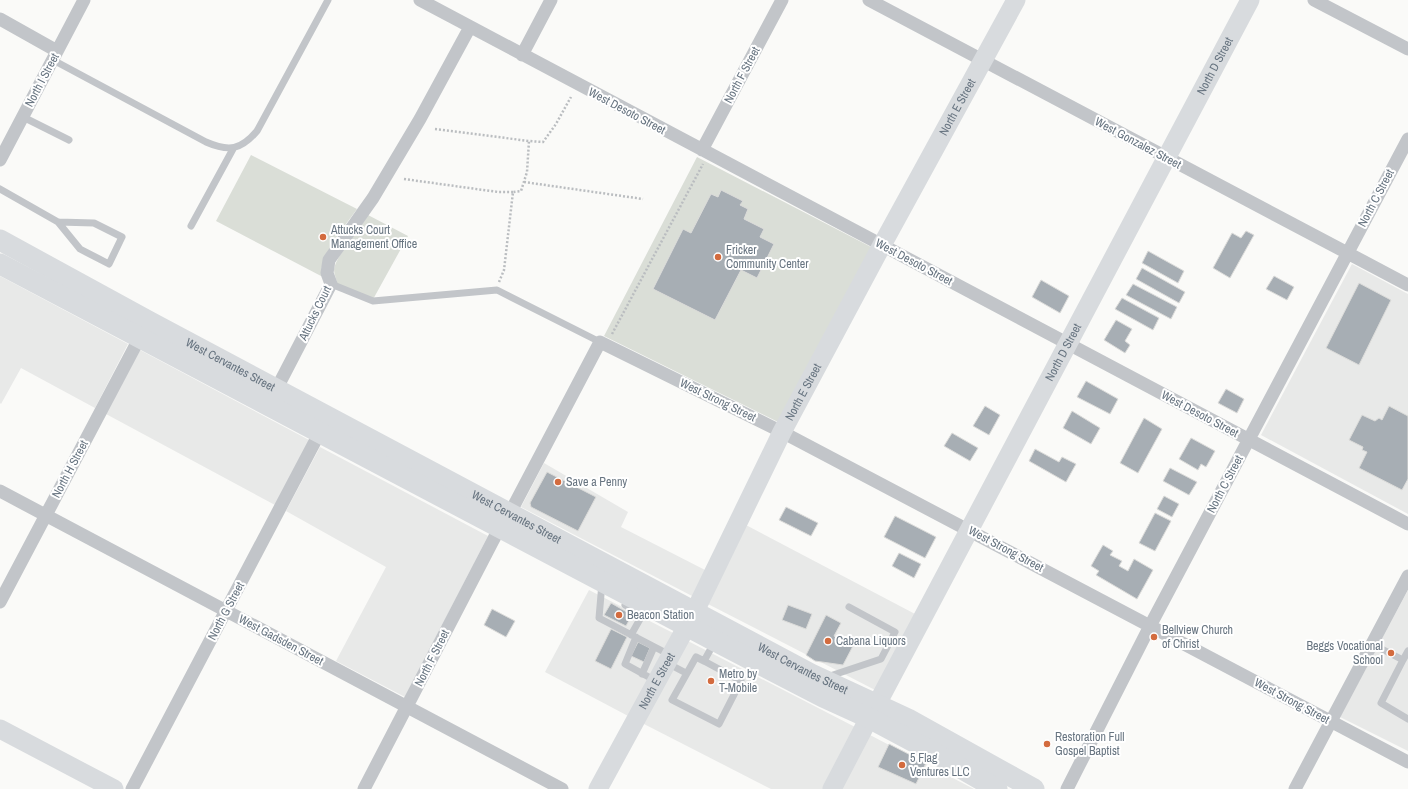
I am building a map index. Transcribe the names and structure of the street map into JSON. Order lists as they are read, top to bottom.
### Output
{
  "streets": {
    "main road": ["West Cervantes Street"],
    "street": [
      "North D Street",
      "North F Street",
      "North I Street",
      "North E Street",
      "West Desoto Street",
      "West Gonzalez Street",
      "North C Street",
      "Attucks Court",
      "West Strong Street",
      "North H Street",
      "North G Street",
      "West Gadsden Street"
    ]
  },
  "crossings": [
    ["North D Street", "West Desoto Street"],
    ["North D Street", "West Gonzalez Street"],
    ["North D Street", "West Cervantes Street"],
    ["North D Street", "West Strong Street"],
    ["North F Street", "West Desoto Street"],
    ["North F Street", "West Cervantes Street"],
    ["North F Street", "West Strong Street"],
    ["North F Street", "West Gadsden Street"],
    ["North E Street", "West Desoto Street"],
    ["North E Street", "West Gonzalez Street"],
    ["North E Street", "West Cervantes Street"],
    ["North E Street", "West Strong Street"],
    ["West Desoto Street", "North C Street"],
    ["West Desoto Street", "Attucks Court"],
    ["West Gonzalez Street", "North C Street"],
    ["North C Street", "West Strong Street"],
    ["Attucks Court", "West Cervantes Street"],
    ["West Cervantes Street", "North H Street"],
    ["West Cervantes Street", "North G Street"],
    ["North H Street", "West Gadsden Street"],
    ["North G Street", "West Gadsden Street"]
  ],
  "places": [
    "Attucks Court Management Office",
    "Fricker Community Center",
    "Save a Penny",
    "Beacon Station",
    "Bellview Church of Christ",
    "Cabana Liquors",
    "Beggs Vocational School",
    "Metro by T-Mobile",
    "Restoration Full Gospel Baptist",
    "5 Flag Ventures LLC"
  ]
}
